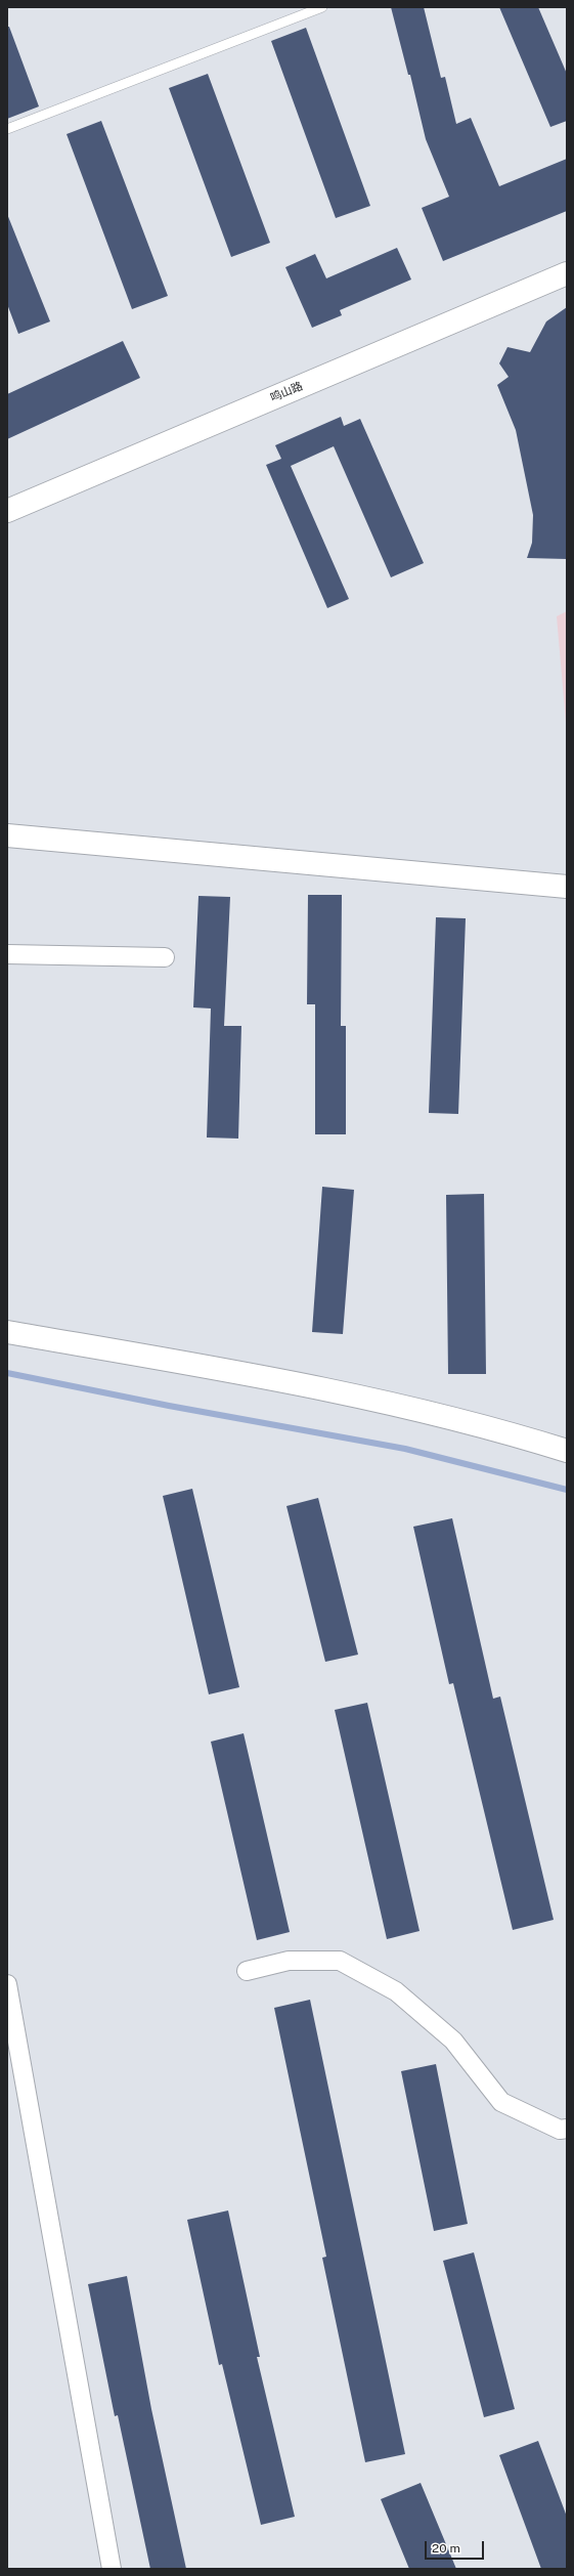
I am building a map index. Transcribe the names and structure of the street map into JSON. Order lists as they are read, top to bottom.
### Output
{
  "streets": {
    "main road": ["鸣山路"]
  },
  "scale_bar": "20 m"
}
